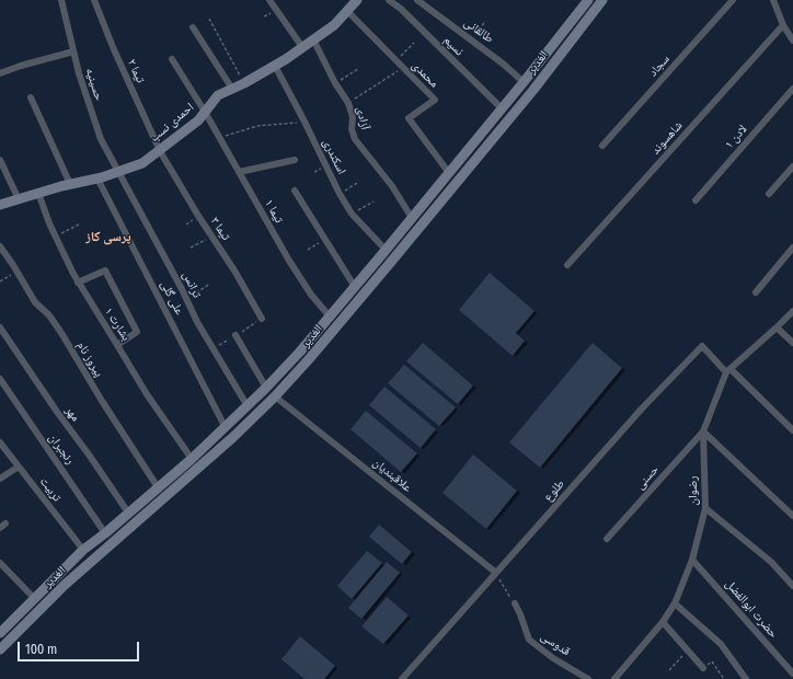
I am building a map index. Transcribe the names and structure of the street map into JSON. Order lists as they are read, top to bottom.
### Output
{
  "streets": {
    "main road": ["الغدیر", "احمدی نسب"],
    "street": [
      "طالقانی",
      "نسیم",
      "سجاد",
      "تیما ۲",
      "محمدی",
      "حسینیه",
      "آزادی",
      "لادن ۱",
      "شاهسوند",
      "اسکندری",
      "تیما ۱",
      "تیما ۳",
      "ترانس",
      "علی گلی",
      "بشارت ۱",
      "پیروز نام",
      "مهر",
      "رنجبران",
      "علاقبندیان",
      "حسنی",
      "تربیت",
      "طلوع",
      "رضوان",
      "حضرت ابوالفضل",
      "قدوسی"
    ]
  },
  "crossings": [
    ["طالقانی", "الغدیر"],
    ["نسیم", "الغدیر"],
    ["الغدیر", "محمدی"],
    ["الغدیر", "آزادی"],
    ["الغدیر", "اسکندری"],
    ["الغدیر", "تیما ۱"],
    ["الغدیر", "ترانس"],
    ["الغدیر", "علی گلی"],
    ["الغدیر", "بشارت ۱"],
    ["الغدیر", "پیروز نام"],
    ["الغدیر", "مهر"],
    ["الغدیر", "رنجبران"],
    ["الغدیر", "علاقبندیان"],
    ["الغدیر", "تربیت"],
    ["تیما ۲", "احمدی نسب"],
    ["تیما ۲", "تیما ۳"],
    ["محمدی", "احمدی نسب"],
    ["حسینیه", "احمدی نسب"],
    ["حسینیه", "ترانس"],
    ["آزادی", "احمدی نسب"],
    ["احمدی نسب", "اسکندری"],
    ["احمدی نسب", "تیما ۱"],
    ["احمدی نسب", "تیما ۳"],
    ["احمدی نسب", "ترانس"],
    ["احمدی نسب", "علی گلی"],
    ["احمدی نسب", "بشارت ۱"],
    ["علاقبندیان", "طلوع"],
    ["حسنی", "رضوان"],
    ["طلوع", "رضوان"],
    ["رضوان", "حضرت ابوالفضل"]
  ],
  "districts": ["پرسی گاز"],
  "scale_bar": "100 m"
}
